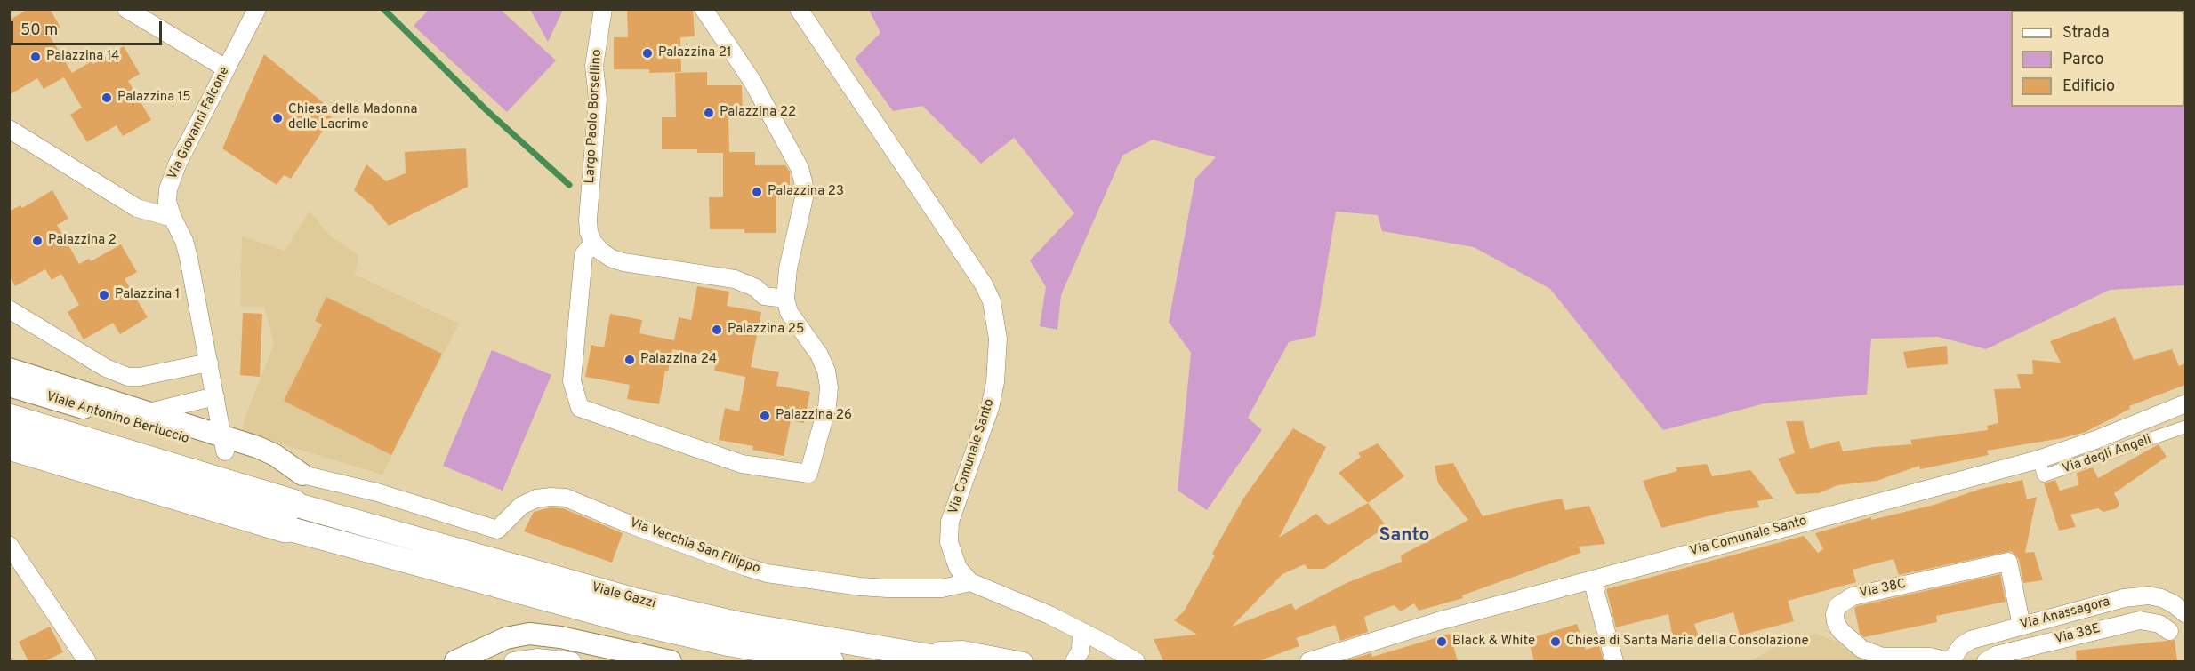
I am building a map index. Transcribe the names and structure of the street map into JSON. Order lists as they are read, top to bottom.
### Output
{
  "streets": {
    "main road": ["Viale Gazzi"],
    "street": [
      "Largo Paolo Borsellino",
      "Via Giovanni Falcone",
      "Viale Antonino Bertuccio",
      "Via degli Angeli",
      "Via Comunale Santo",
      "Via Vecchia San Filippo",
      "Via 38C",
      "Via Anassagora",
      "Via 38E"
    ]
  },
  "crossings": [
    ["Via Giovanni Falcone", "Viale Antonino Bertuccio"],
    ["Via degli Angeli", "Via Comunale Santo"],
    ["Via Comunale Santo", "Via Vecchia San Filippo"],
    ["Via Vecchia San Filippo", "Viale Gazzi"],
    ["Via 38C", "Via Anassagora"]
  ],
  "districts": ["Santo"],
  "places": [
    "Palazzina 21",
    "Palazzina 14",
    "Palazzina 15",
    "Palazzina 22",
    "Chiesa della Madonna delle Lacrime",
    "Palazzina 23",
    "Palazzina 2",
    "Palazzina 1",
    "Palazzina 25",
    "Palazzina 24",
    "Palazzina 26",
    "Black & White",
    "Chiesa di Santa Maria della Consolazione"
  ],
  "legend": ["Strada", "Parco", "Edificio"],
  "scale_bar": "50 m"
}
